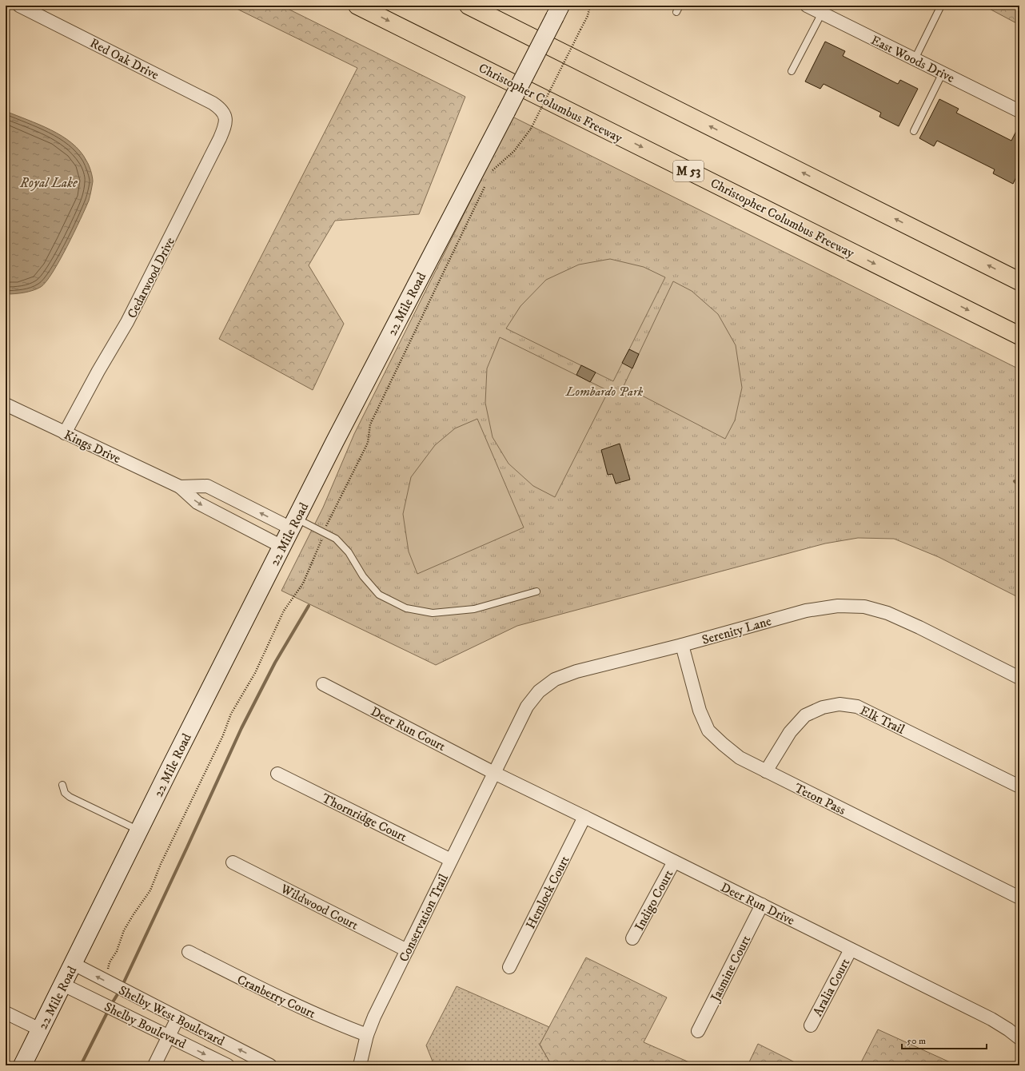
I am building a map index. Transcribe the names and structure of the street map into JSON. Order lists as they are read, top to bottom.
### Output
{
  "streets": {
    "highway": ["Christopher Columbus Freeway", "M 53"],
    "street": [
      "Red Oak Drive",
      "East Woods Drive",
      "Cedarwood Drive",
      "22 Mile Road",
      "Kings Drive",
      "Serenity Lane",
      "Elk Trail",
      "Deer Run Court",
      "Teton Pass",
      "Thornridge Court",
      "Hemlock Court",
      "Indigo Court",
      "Deer Run Drive",
      "Wildwood Court",
      "Conservation Trail",
      "Jasmine Court",
      "Aralia Court",
      "Cranberry Court",
      "Shelby West Boulevard",
      "Shelby Boulevard"
    ]
  },
  "crossings": [
    ["Red Oak Drive", "Cedarwood Drive"],
    ["Cedarwood Drive", "Kings Drive"],
    ["22 Mile Road", "Kings Drive"],
    ["22 Mile Road", "Shelby West Boulevard"],
    ["22 Mile Road", "Shelby Boulevard"],
    ["Serenity Lane", "Deer Run Court"],
    ["Serenity Lane", "Teton Pass"],
    ["Serenity Lane", "Deer Run Drive"],
    ["Serenity Lane", "Conservation Trail"],
    ["Elk Trail", "Teton Pass"],
    ["Deer Run Court", "Deer Run Drive"],
    ["Deer Run Court", "Conservation Trail"],
    ["Thornridge Court", "Conservation Trail"],
    ["Hemlock Court", "Deer Run Drive"],
    ["Indigo Court", "Deer Run Drive"],
    ["Deer Run Drive", "Conservation Trail"],
    ["Deer Run Drive", "Jasmine Court"],
    ["Deer Run Drive", "Aralia Court"],
    ["Wildwood Court", "Conservation Trail"],
    ["Conservation Trail", "Cranberry Court"]
  ],
  "one_way": ["Shelby West Boulevard", "Shelby Boulevard"],
  "water": ["Royal Lake"],
  "parks": ["Lombardo Park"],
  "scale_bar": "50 m"
}
